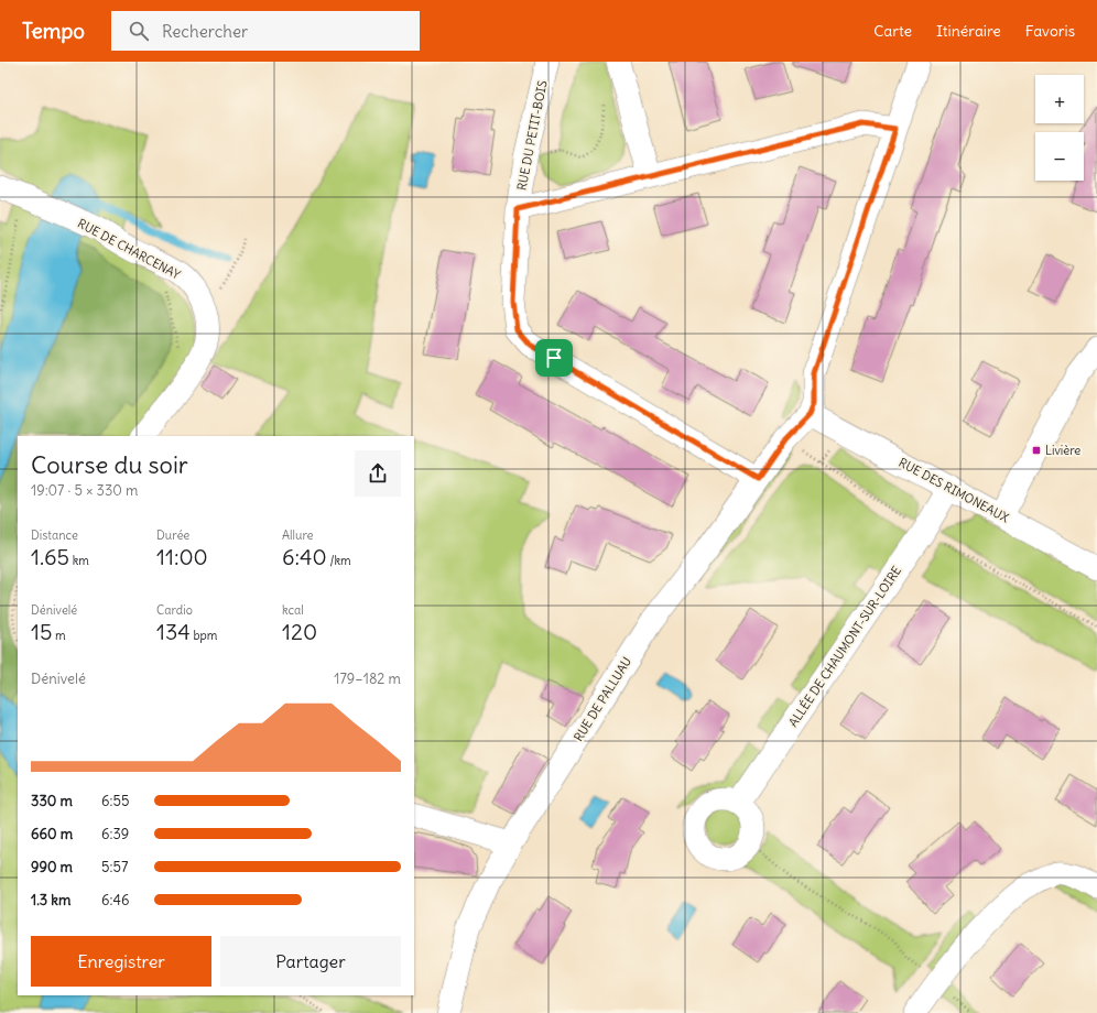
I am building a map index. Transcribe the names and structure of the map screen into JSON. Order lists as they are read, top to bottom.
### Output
{
  "streets": {
    "street": [
      "RUE DU PETIT-BOIS",
      "RUE DE CHARCENAY",
      "RUE DES RIMONEAUX",
      "ALLÉE DE CHAUMONT-SUR-LOIRE",
      "RUE DE PALLUAU"
    ]
  },
  "crossings": [
    ["RUE DU PETIT-BOIS", "RUE DE PALLUAU"],
    ["RUE DES RIMONEAUX", "ALLÉE DE CHAUMONT-SUR-LOIRE"],
    ["RUE DES RIMONEAUX", "RUE DE PALLUAU"]
  ],
  "places": {
    "transit": ["Livière"]
  },
  "page": {
    "header": "Tempo",
    "search": "Rechercher",
    "nav": ["Carte", "Itinéraire", "Favoris"],
    "map_buttons": ["+", "−"],
    "heading": ["Course du soir", "19:07 · 5 × 330 m"],
    "stats": [
      ["Distance", "1.65 km"],
      ["Durée", "11:00"],
      ["Allure", "6:40 /km"],
      ["Dénivelé", "15 m"],
      ["Cardio", "134 bpm"],
      ["kcal", "120"]
    ],
    "chart": ["Dénivelé", "179–182 m"],
    "list": [
      {
        "name": "330 m",
        "note": "6:55"
      },
      {
        "name": "660 m",
        "note": "6:39"
      },
      {
        "name": "990 m",
        "note": "5:57"
      },
      {
        "name": "1.3 km",
        "note": "6:46"
      }
    ],
    "buttons": ["Enregistrer", "Partager"]
  }
}
